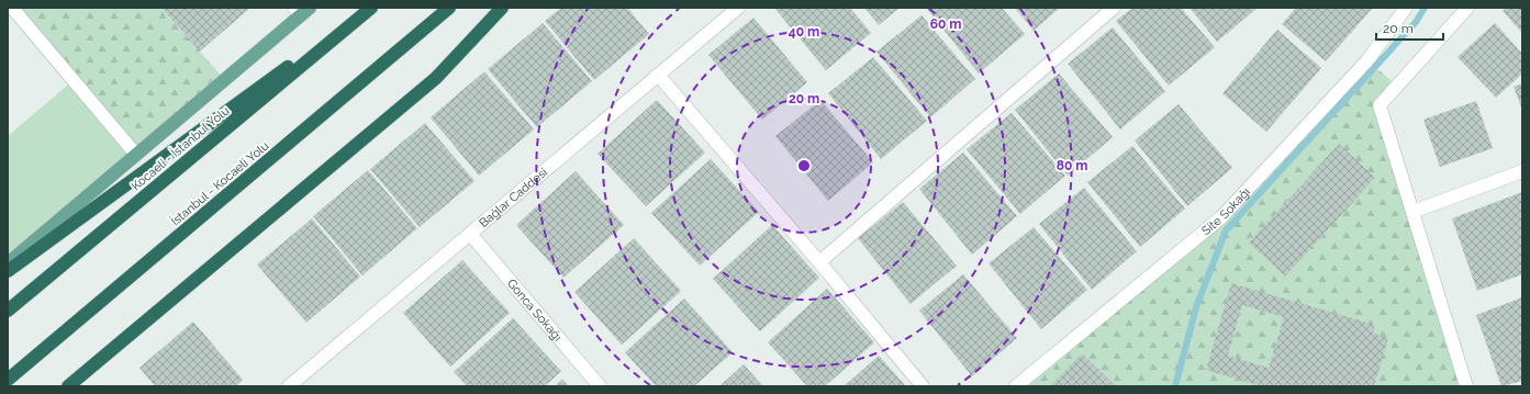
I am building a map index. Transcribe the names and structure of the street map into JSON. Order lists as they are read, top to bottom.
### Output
{
  "streets": {
    "highway": ["Kocaeli - İstanbul Yolu", "İstanbul - Kocaeli Yolu"],
    "street": ["Bağlar Caddesi", "Site Sokağı", "Gonca Sokağı"]
  },
  "crossings": [
    ["Bağlar Caddesi", "Gonca Sokağı"]
  ],
  "scale_bar": "20 m",
  "rings": [
    "60 m",
    "40 m",
    "20 m",
    "80 m"
  ]
}
